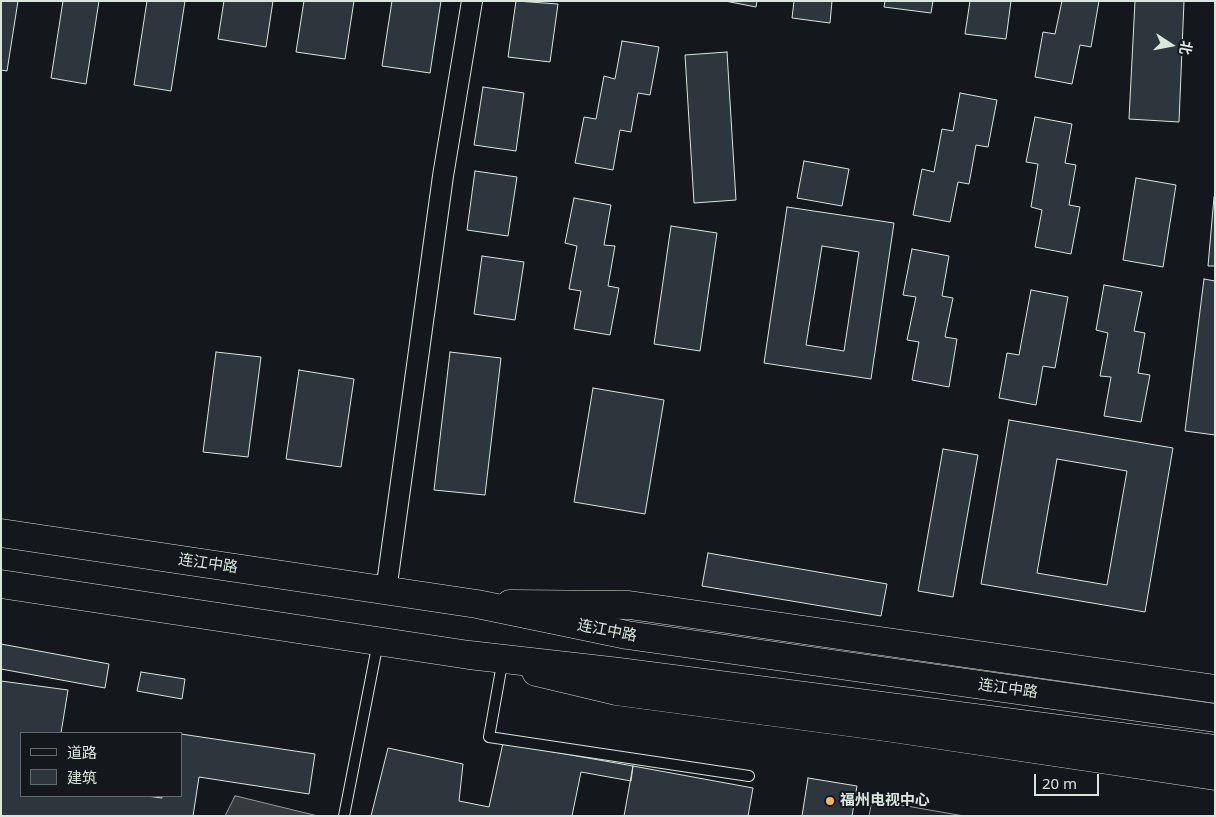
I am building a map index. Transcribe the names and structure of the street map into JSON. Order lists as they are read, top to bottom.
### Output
{
  "streets": {
    "main road": ["连江中路"]
  },
  "places": ["福州电视中心"],
  "legend": ["道路", "建筑"],
  "scale_bar": "20 m",
  "north": "right"
}
